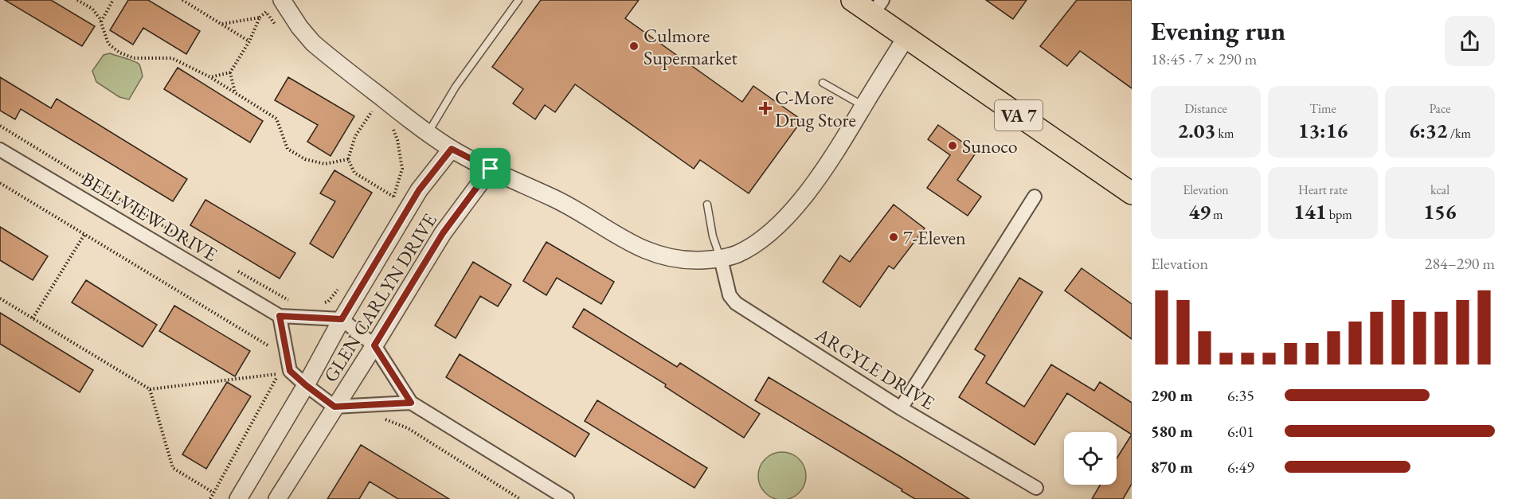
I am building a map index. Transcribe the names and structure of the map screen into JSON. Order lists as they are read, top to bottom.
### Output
{
  "streets": {
    "main road": ["VA 7"],
    "street": ["BELLVIEW DRIVE", "GLEN CARLYN DRIVE", "ARGYLE DRIVE"]
  },
  "crossings": [
    ["BELLVIEW DRIVE", "GLEN CARLYN DRIVE"]
  ],
  "places": {
    "other": ["Culmore Supermarket", "Sunoco", "7-Eleven"],
    "health": ["C-More Drug Store"]
  },
  "page": {
    "heading": ["Evening run", "18:45 · 7 × 290 m"],
    "stats": [
      ["Distance", "2.03 km"],
      ["Time", "13:16"],
      ["Pace", "6:32 /km"],
      ["Elevation", "49 m"],
      ["Heart rate", "141 bpm"],
      ["kcal", "156"]
    ],
    "chart": ["Elevation", "284–290 m"],
    "list": [
      {
        "name": "290 m",
        "note": "6:35"
      },
      {
        "name": "580 m",
        "note": "6:01"
      },
      {
        "name": "870 m",
        "note": "6:49"
      }
    ]
  }
}
